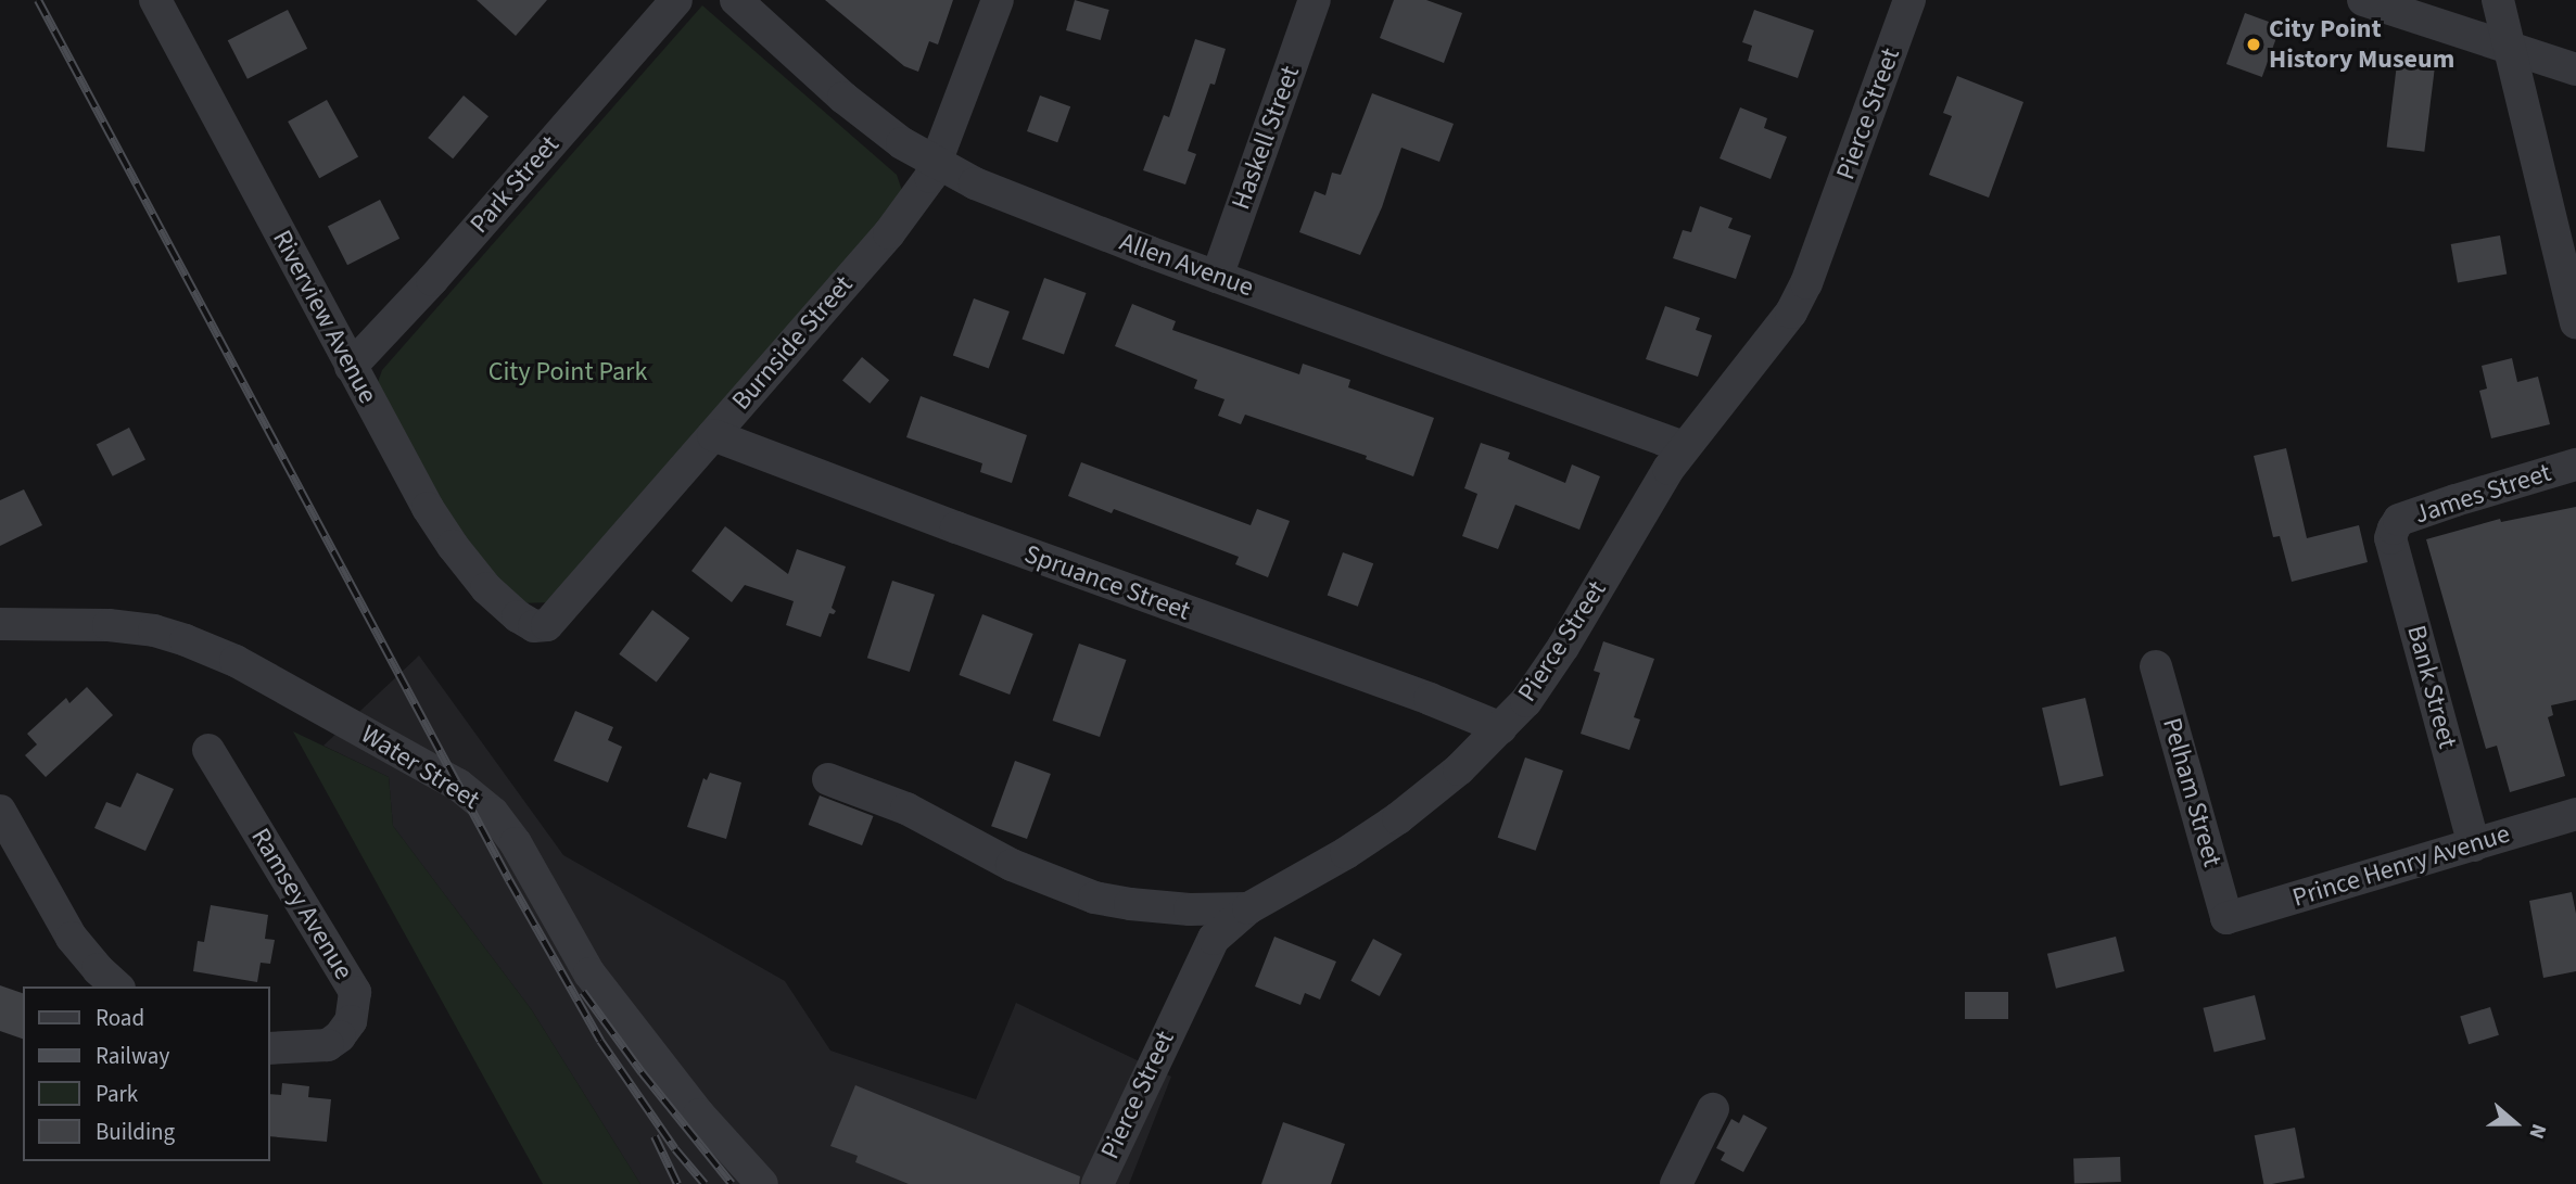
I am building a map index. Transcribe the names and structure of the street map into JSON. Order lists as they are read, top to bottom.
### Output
{
  "streets": {
    "street": [
      "Pierce Street",
      "Haskell Street",
      "Park Street",
      "Allen Avenue",
      "Riverview Avenue",
      "Burnside Street",
      "James Street",
      "Spruance Street",
      "Bank Street",
      "Water Street",
      "Pelham Street",
      "Prince Henry Avenue",
      "Ramsey Avenue"
    ]
  },
  "crossings": [
    ["Pierce Street", "Allen Avenue"],
    ["Pierce Street", "Spruance Street"],
    ["Haskell Street", "Allen Avenue"],
    ["Park Street", "Riverview Avenue"],
    ["Allen Avenue", "Burnside Street"],
    ["Riverview Avenue", "Burnside Street"],
    ["Burnside Street", "Spruance Street"],
    ["James Street", "Bank Street"],
    ["Bank Street", "Prince Henry Avenue"],
    ["Pelham Street", "Prince Henry Avenue"]
  ],
  "parks": ["City Point Park"],
  "places": ["City Point History Museum"],
  "legend": [
    "Road",
    "Railway",
    "Park",
    "Building"
  ],
  "north": "right"
}
